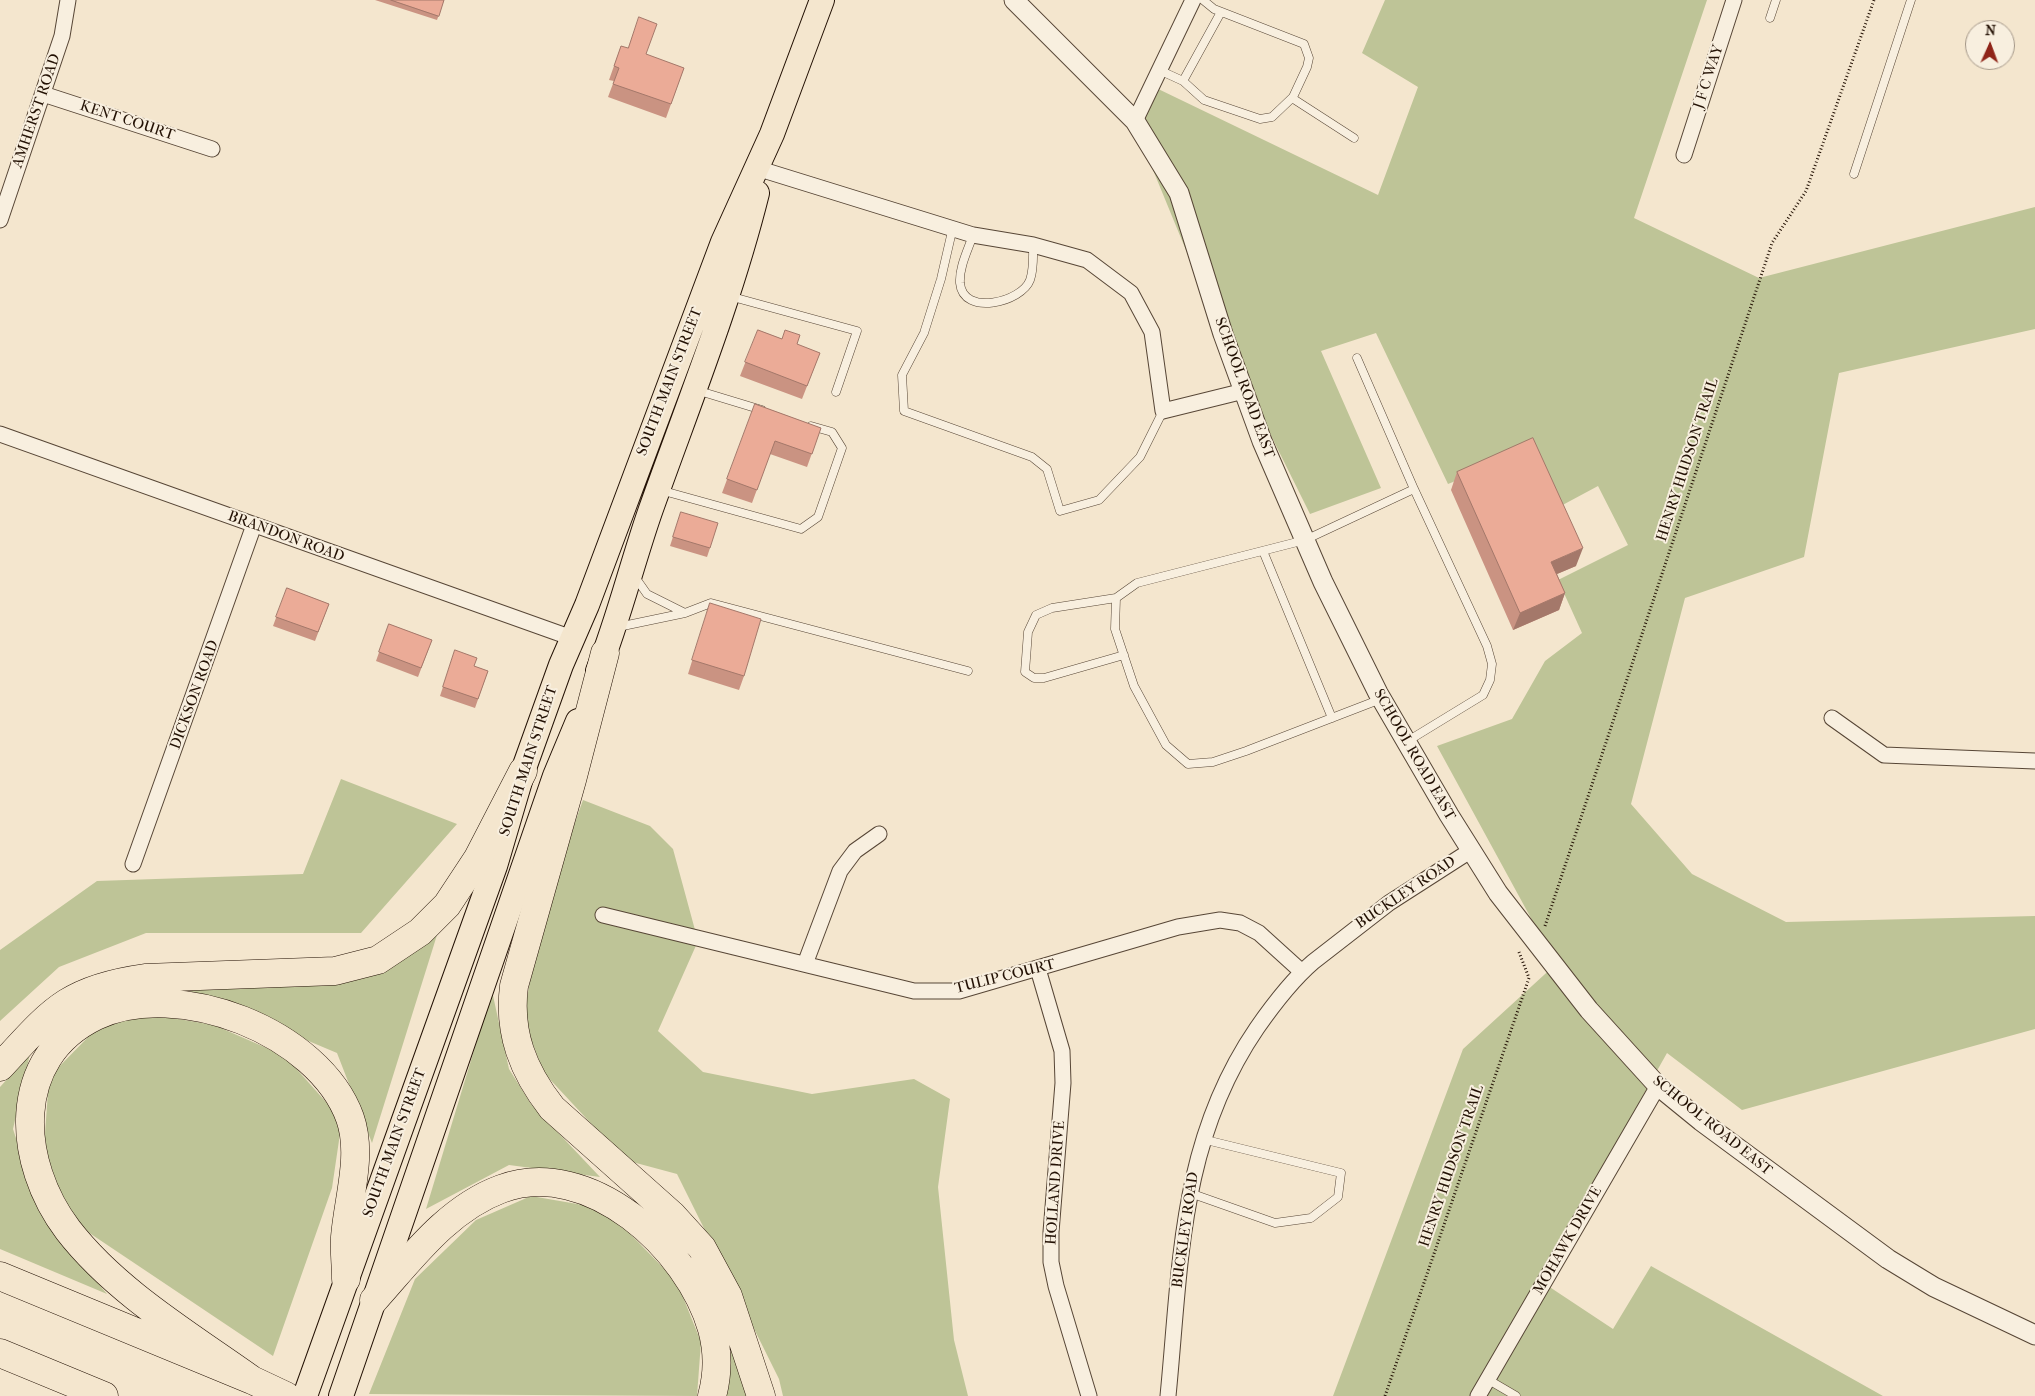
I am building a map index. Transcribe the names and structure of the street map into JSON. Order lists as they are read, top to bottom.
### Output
{
  "streets": {
    "main road": ["SOUTH MAIN STREET"],
    "street": [
      "J F C WAY",
      "AMHERST ROAD",
      "KENT COURT",
      "SCHOOL ROAD EAST",
      "BRANDON ROAD",
      "DICKSON ROAD",
      "BUCKLEY ROAD",
      "TULIP COURT",
      "HOLLAND DRIVE",
      "MOHAWK DRIVE"
    ],
    "path": ["HENRY HUDSON TRAIL"]
  },
  "crossings": [
    ["AMHERST ROAD", "KENT COURT"],
    ["SOUTH MAIN STREET", "BRANDON ROAD"],
    ["SCHOOL ROAD EAST", "BUCKLEY ROAD"],
    ["SCHOOL ROAD EAST", "MOHAWK DRIVE"],
    ["BRANDON ROAD", "DICKSON ROAD"],
    ["BUCKLEY ROAD", "TULIP COURT"],
    ["TULIP COURT", "HOLLAND DRIVE"]
  ],
  "north": "top"
}
